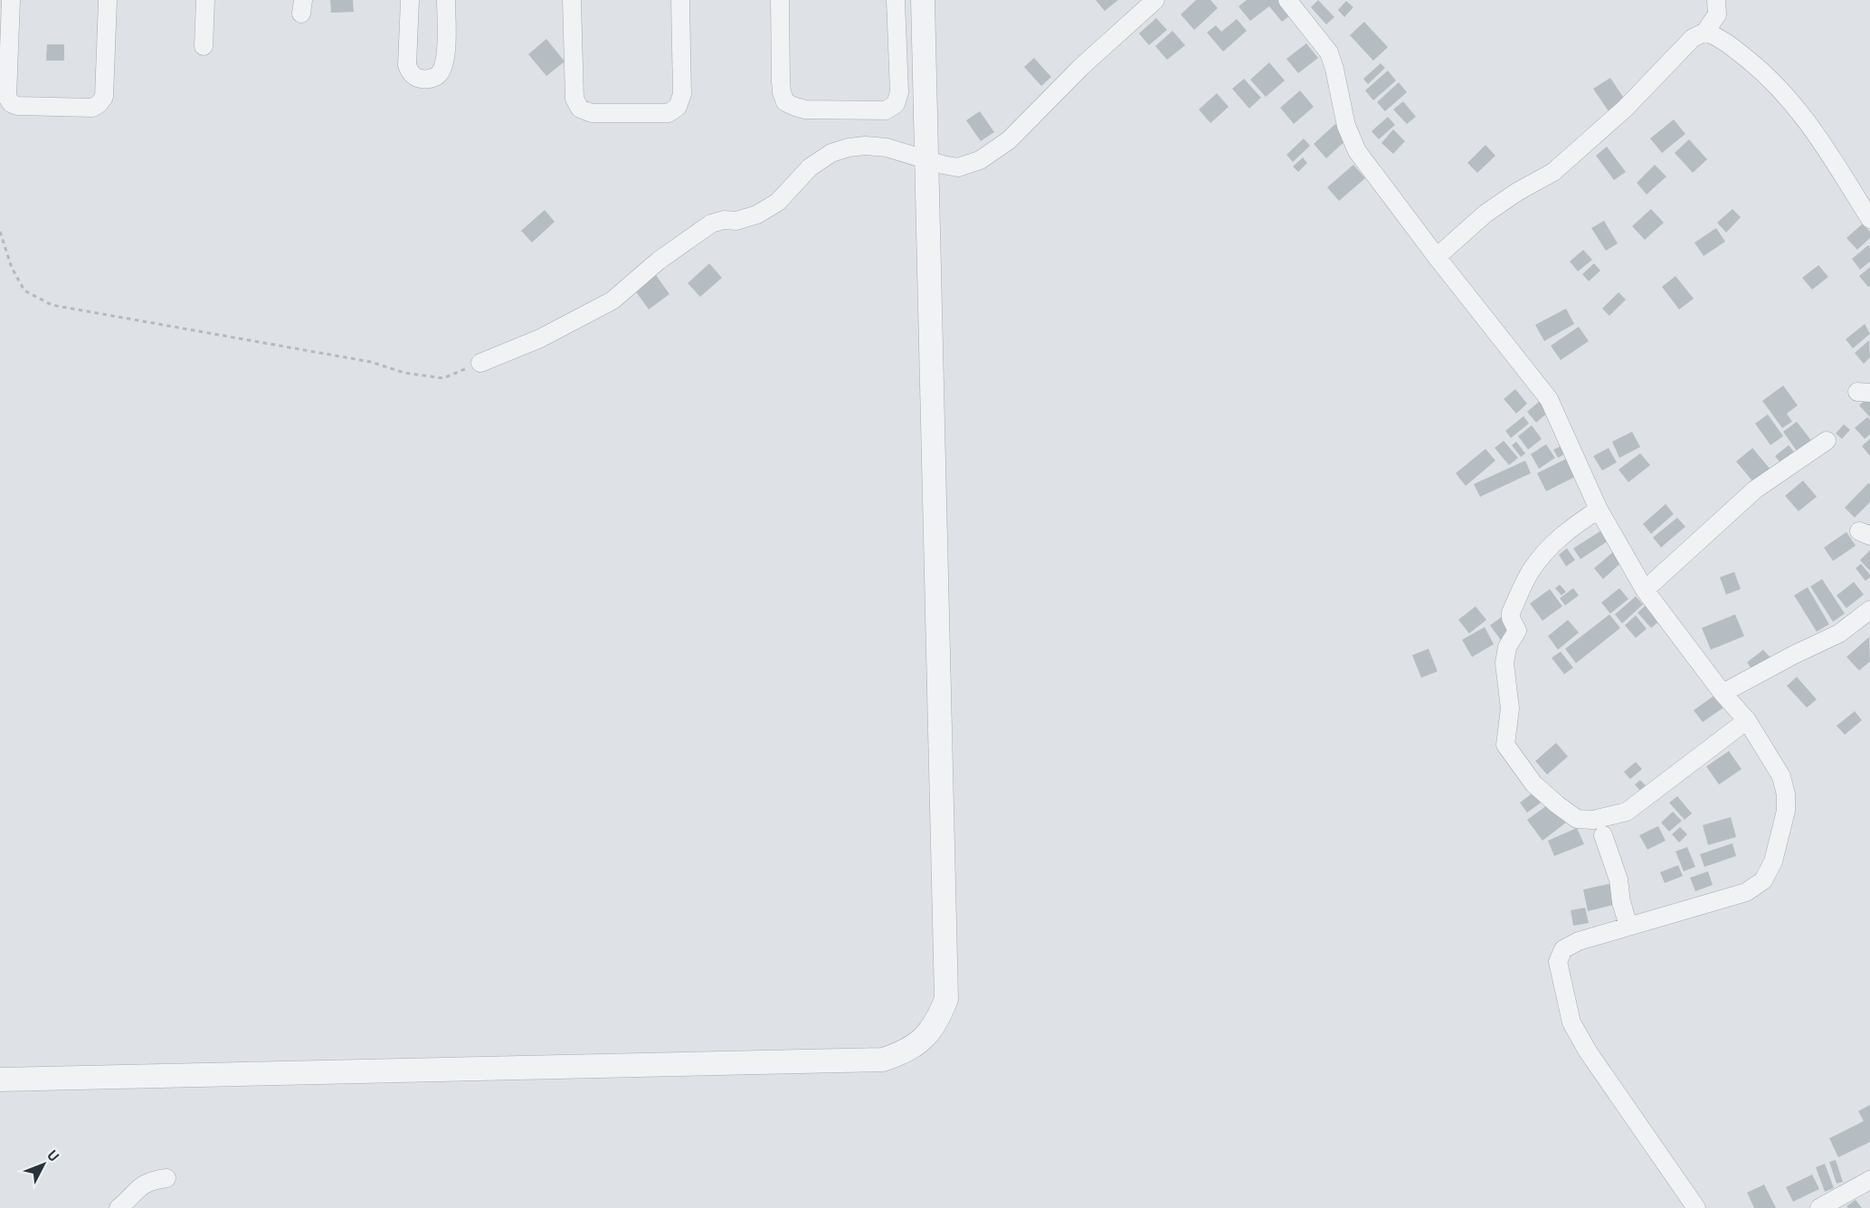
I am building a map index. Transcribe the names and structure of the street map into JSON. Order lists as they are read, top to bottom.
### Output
{
  "north": "top right"
}
